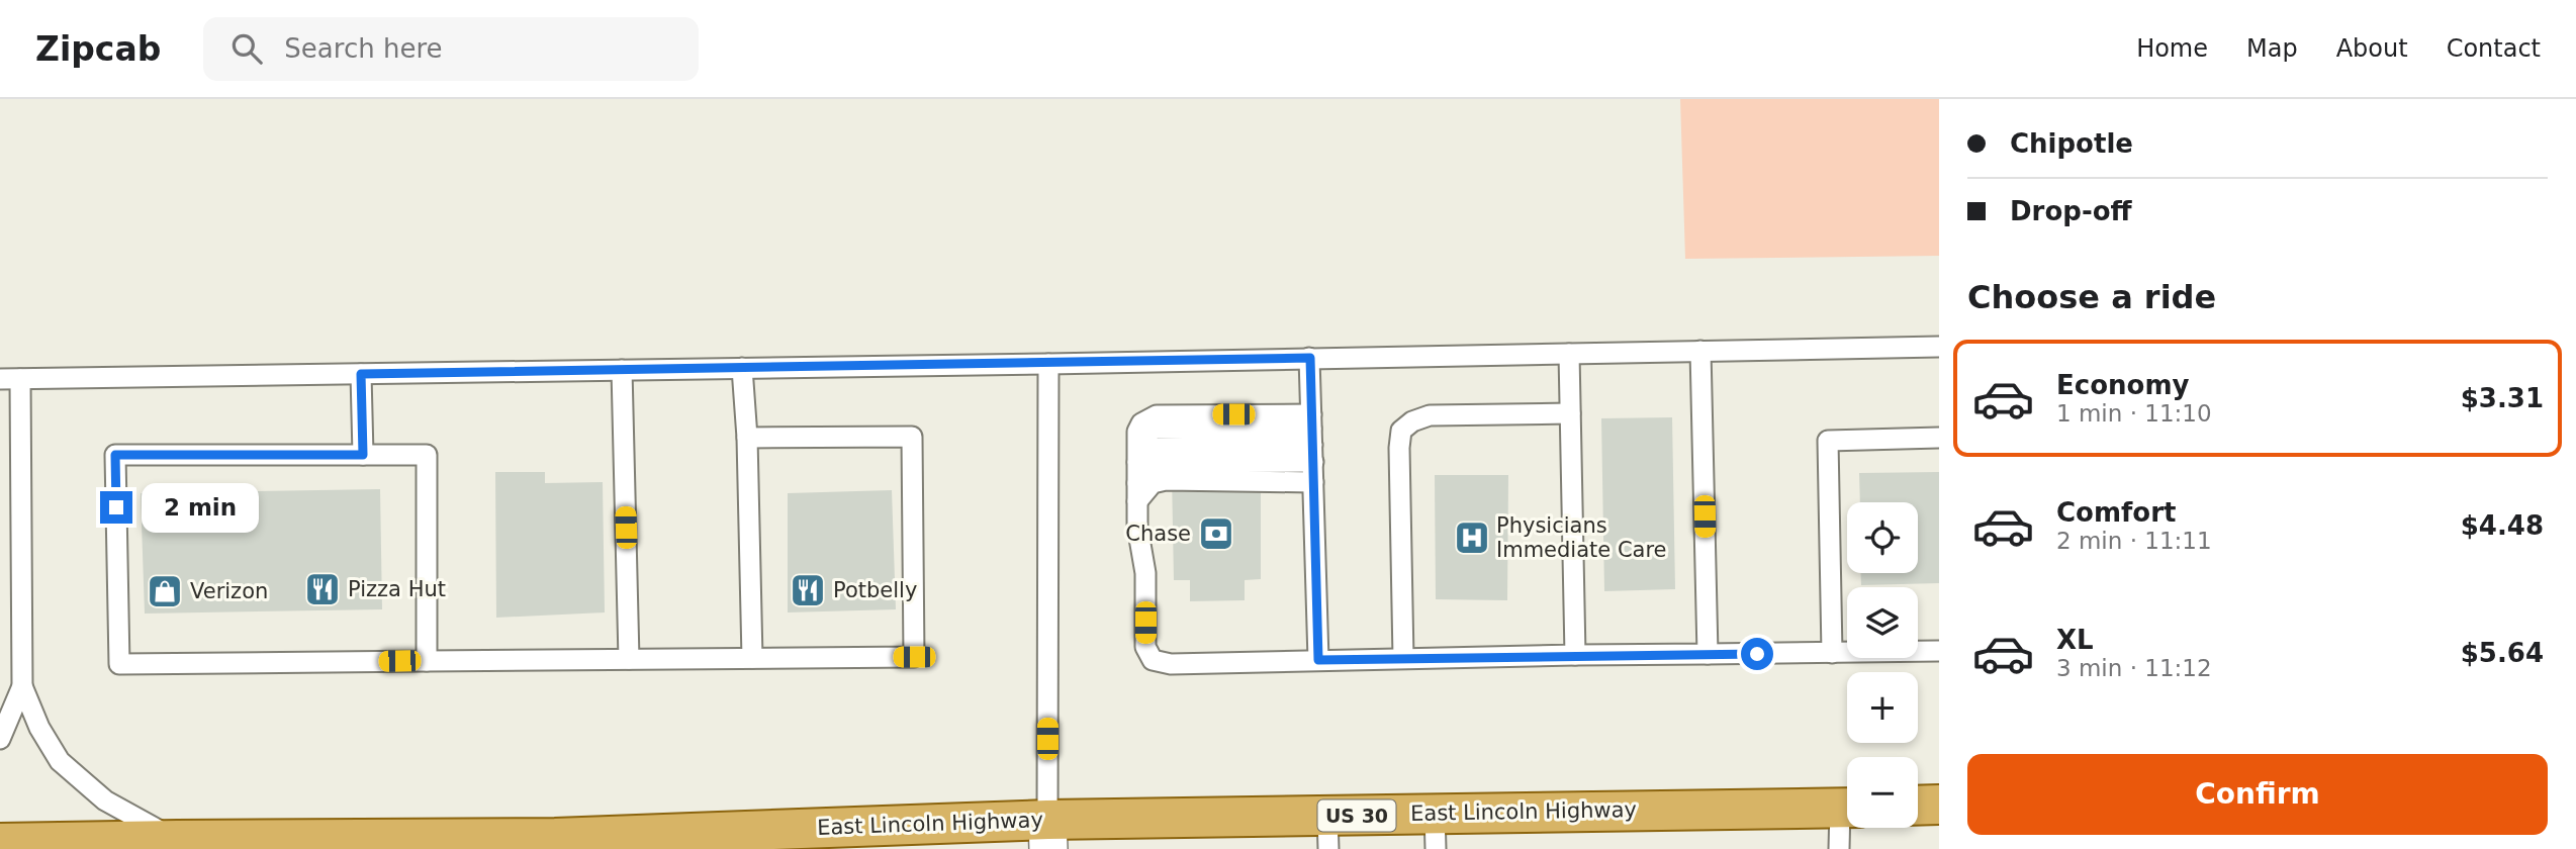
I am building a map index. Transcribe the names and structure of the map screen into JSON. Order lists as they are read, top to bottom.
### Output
{
  "streets": {
    "main road": ["East Lincoln Highway", "US 30"]
  },
  "places": {
    "bank": ["Chase"],
    "hospital": ["Physicians Immediate Care"],
    "restaurant": ["Pizza Hut", "Potbelly"],
    "shop": ["Verizon"]
  },
  "page": {
    "header": "Zipcab",
    "search": "Search here",
    "nav": [
      "Home",
      "Map",
      "About",
      "Contact"
    ],
    "banner": ["Chipotle", "Drop-off"],
    "heading": "Choose a ride",
    "list": [
      {
        "name": "Economy",
        "note": "1 min · 11:10",
        "value": "$3.31"
      },
      {
        "name": "Comfort",
        "note": "2 min · 11:11",
        "value": "$4.48"
      },
      {
        "name": "XL",
        "note": "3 min · 11:12",
        "value": "$5.64"
      }
    ],
    "bubble": "2 min",
    "map_buttons": ["+", "−"],
    "buttons": "Confirm"
  }
}
